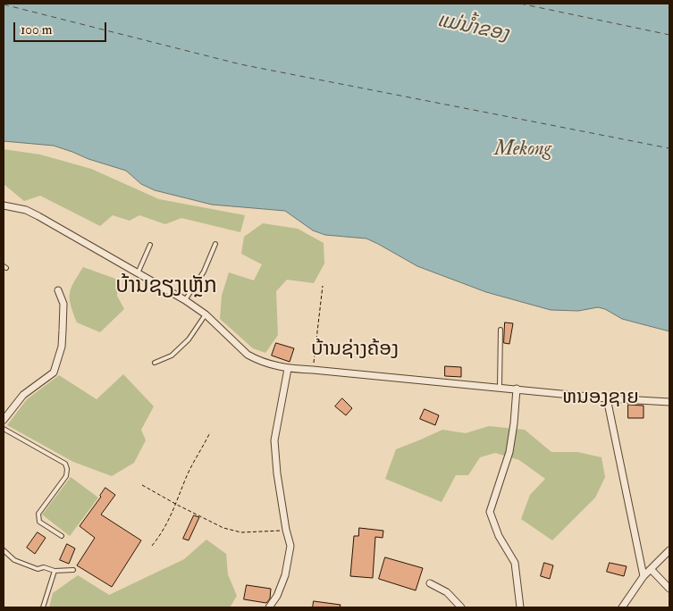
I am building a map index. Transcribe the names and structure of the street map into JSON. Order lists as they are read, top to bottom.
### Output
{
  "districts": ["ບ້ານຊຽງເຫຼັກ", "ບ້ານຊ່າງຄ້ອງ", "ຫນອງຊາຍ"],
  "water": ["ແມ່ນ້ຳຂອງ", "Mekong"],
  "scale_bar": "100 m"
}
